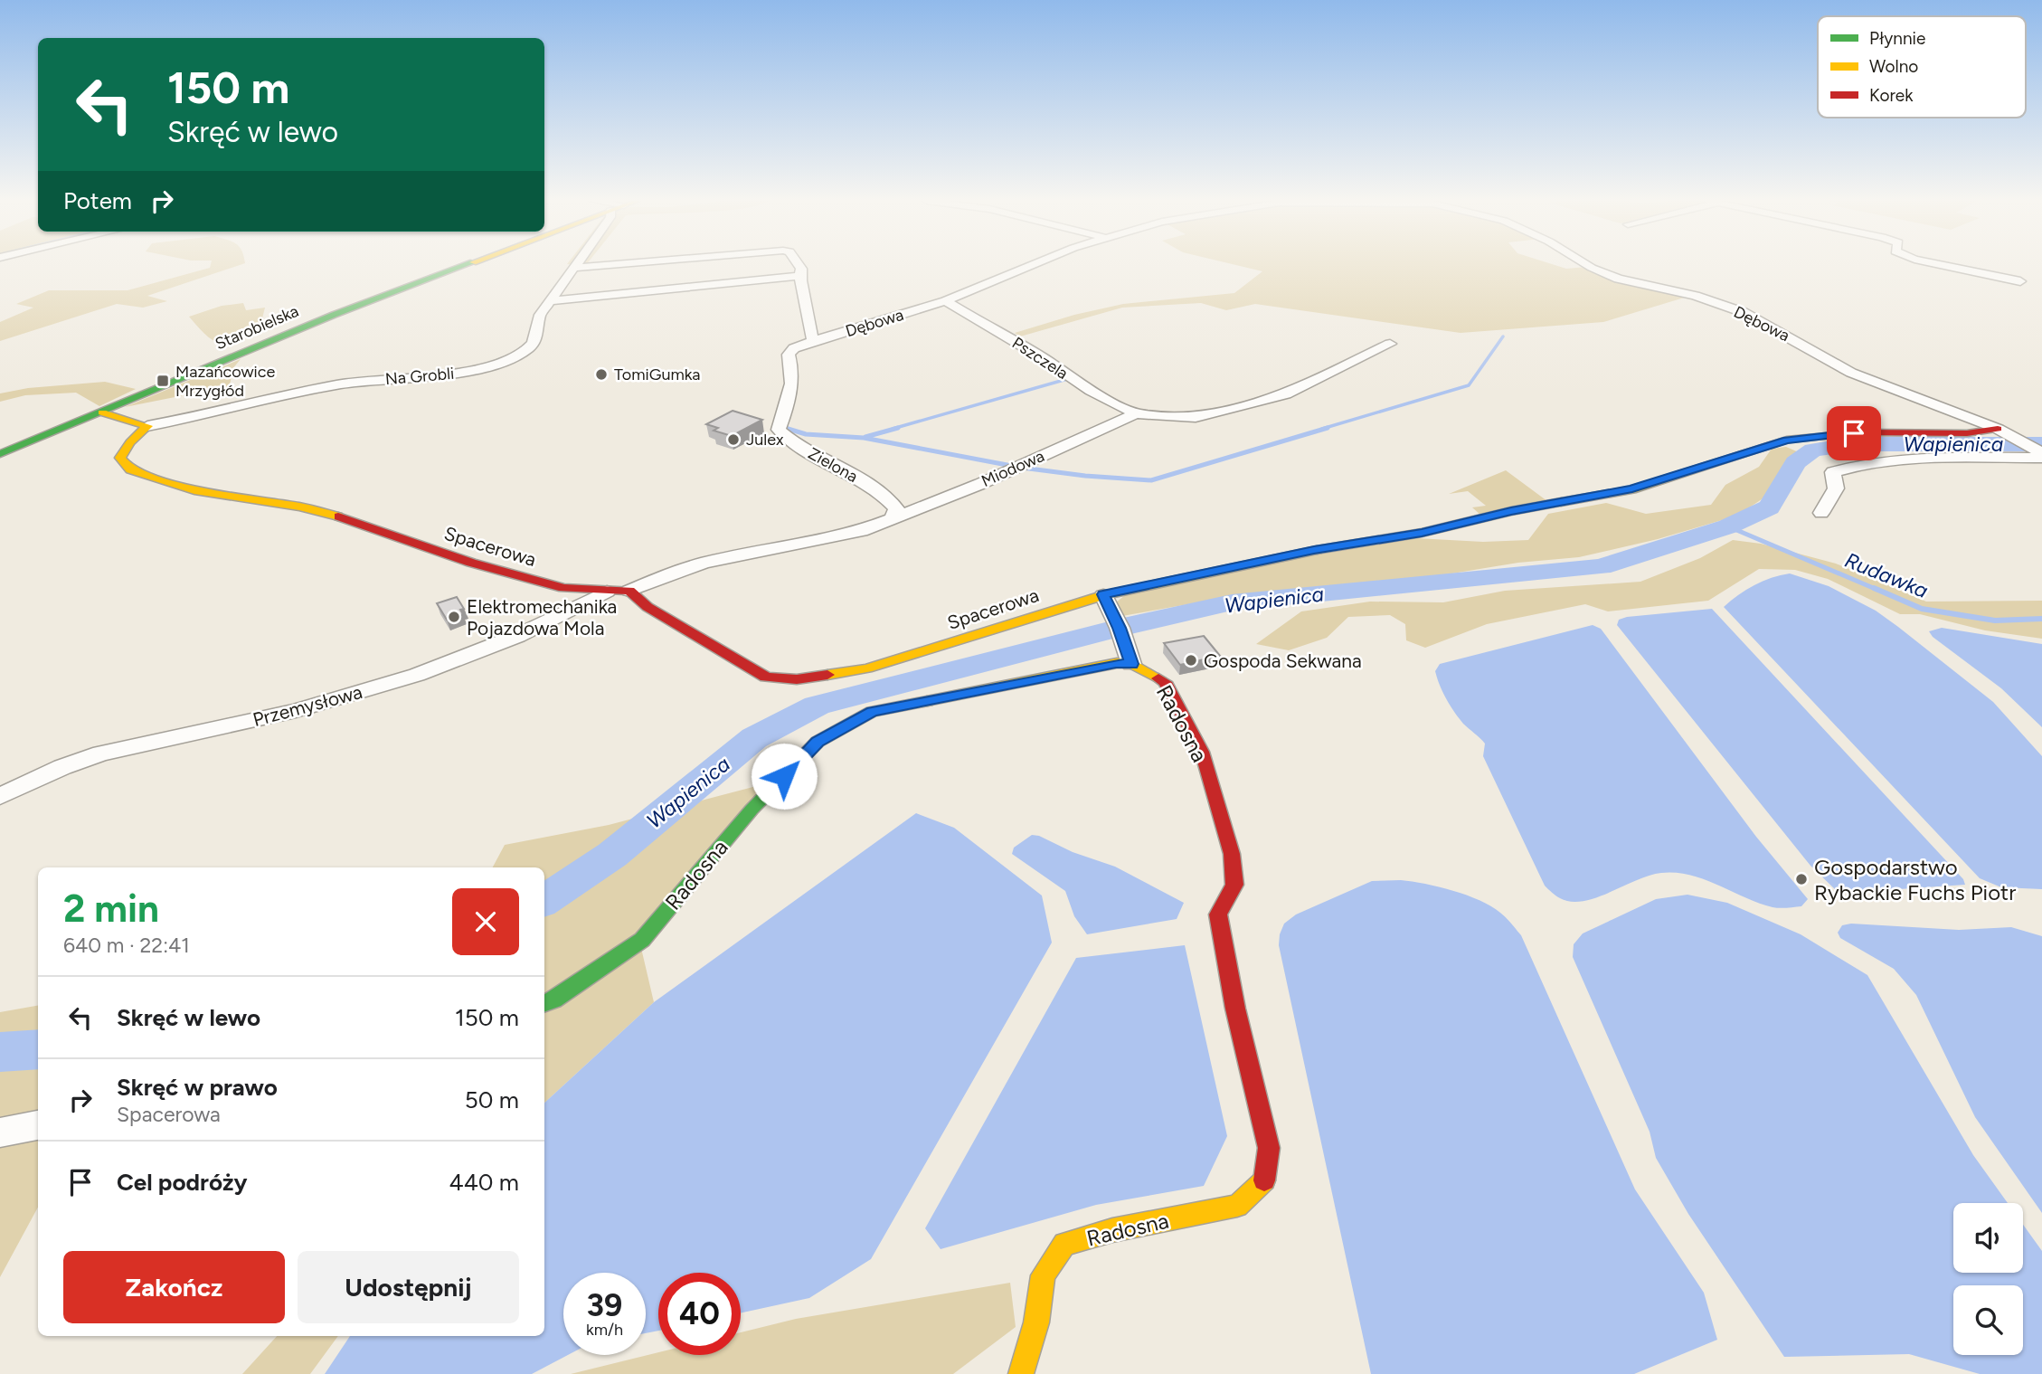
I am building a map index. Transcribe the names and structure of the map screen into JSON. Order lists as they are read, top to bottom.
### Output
{
  "streets": {
    "street": [
      "Dębowa",
      "Starobielska",
      "Pszczela",
      "Na Grobli",
      "Zielona",
      "Miodowa",
      "Spacerowa",
      "Przemysłowa",
      "Radosna"
    ]
  },
  "crossings": [
    ["Dębowa", "Pszczela"],
    ["Dębowa", "Zielona"],
    ["Dębowa", "Spacerowa"],
    ["Pszczela", "Miodowa"],
    ["Na Grobli", "Spacerowa"],
    ["Zielona", "Miodowa"],
    ["Miodowa", "Spacerowa"],
    ["Spacerowa", "Przemysłowa"]
  ],
  "water": ["Wapienica", "Rudawka"],
  "places": {
    "other": [
      "TomiGumka",
      "Julex",
      "Elektromechanika Pojazdowa Mola",
      "Gospoda Sekwana",
      "Gospodarstwo Rybackie Fuchs Piotr"
    ],
    "transit": ["Mazańcowice Mrzygłód"]
  },
  "legend": ["Płynnie", "Wolno", "Korek"],
  "page": {
    "turn": ["150 m", "Skręć w lewo"],
    "then": "Potem",
    "heading": ["2 min", "640 m · 22:41"],
    "list": [
      {
        "name": "Skręć w lewo",
        "value": "150 m"
      },
      {
        "name": "Skręć w prawo",
        "note": "Spacerowa",
        "value": "50 m"
      },
      {
        "name": "Cel podróży",
        "value": "440 m"
      }
    ],
    "buttons": ["Zakończ", "Udostępnij"],
    "speed": "39 km/h",
    "limit": "40"
  }
}
